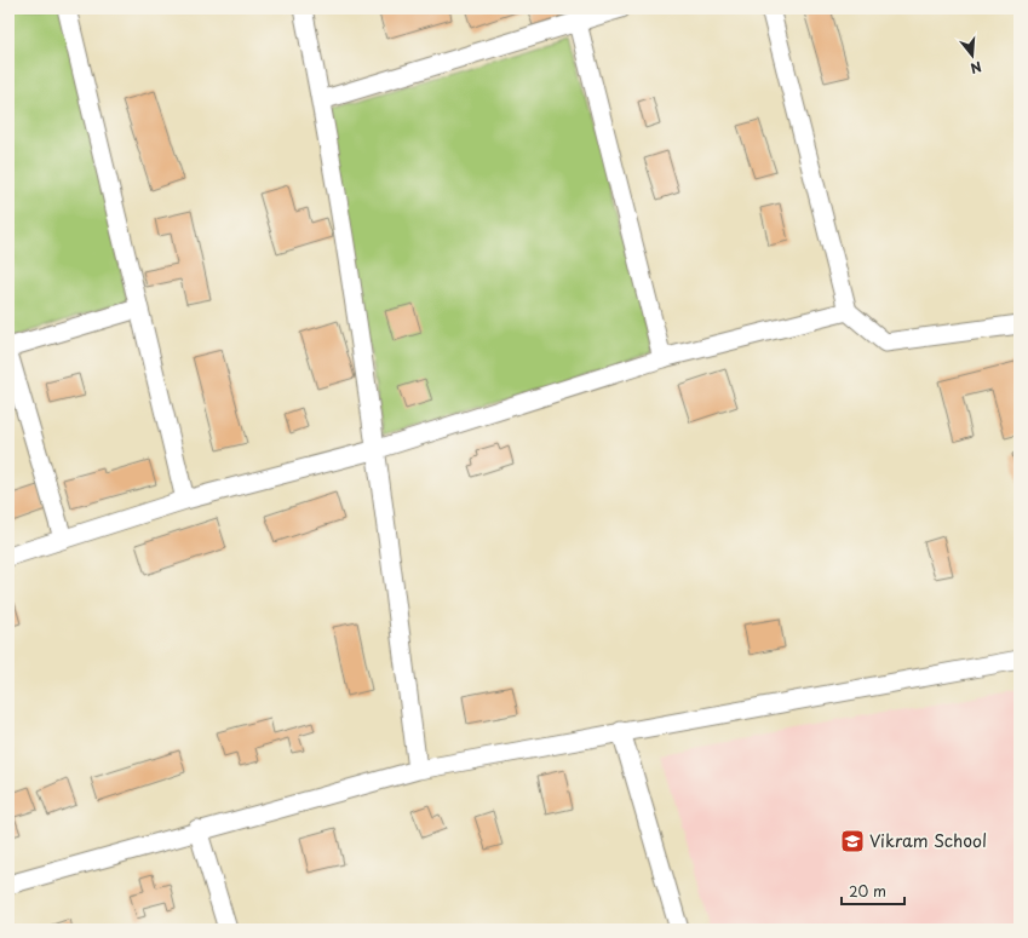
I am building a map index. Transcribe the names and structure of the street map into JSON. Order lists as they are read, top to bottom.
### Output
{
  "places": {
    "school or university": ["Vikram School"]
  },
  "scale_bar": "20 m",
  "north": "bottom"
}
